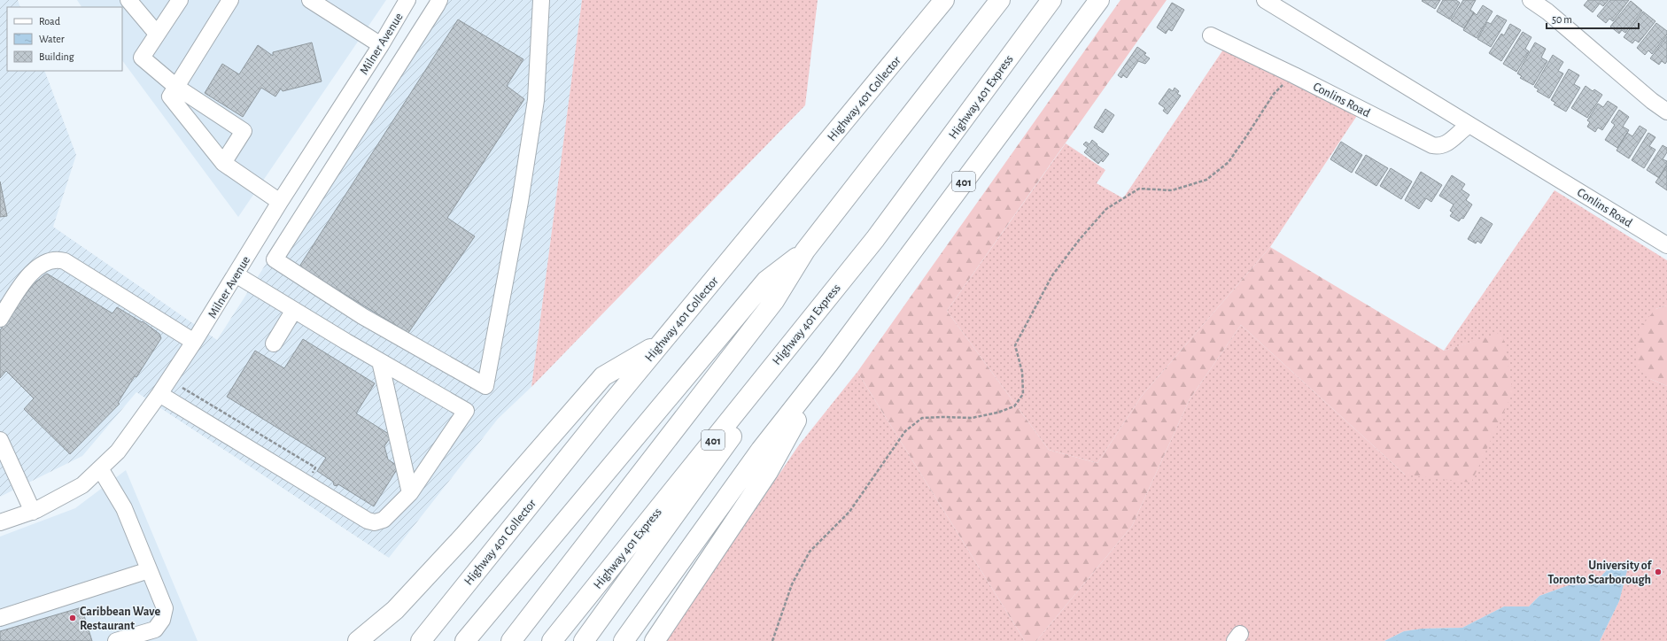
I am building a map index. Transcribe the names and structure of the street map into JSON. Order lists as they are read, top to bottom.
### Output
{
  "streets": {
    "highway": ["Highway 401 Express", "Highway 401 Collector", "401"],
    "street": ["Milner Avenue", "Conlins Road"]
  },
  "places": ["University of Toronto Scarborough", "Caribbean Wave Restaurant"],
  "legend": ["Road", "Water", "Building"],
  "scale_bar": "50 m"
}
